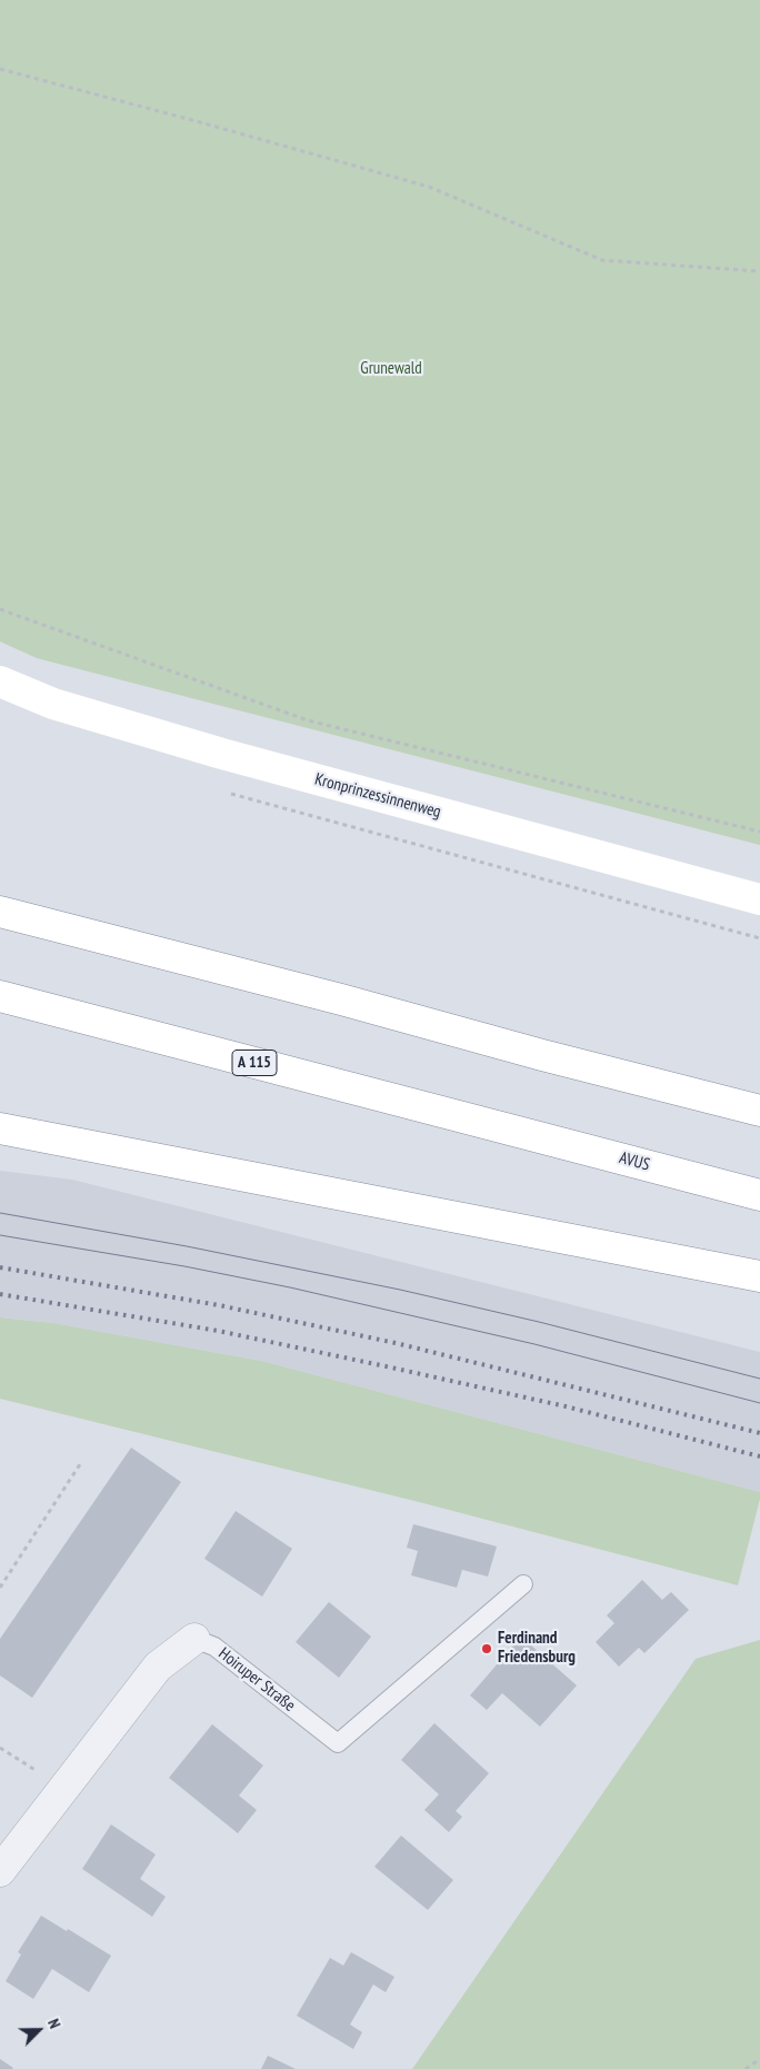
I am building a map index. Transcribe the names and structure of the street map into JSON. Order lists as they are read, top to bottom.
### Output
{
  "streets": {
    "main road": ["Kronprinzessinnenweg", "A 115", "AVUS"],
    "street": ["Hoiruper Straße"]
  },
  "parks": ["Grunewald"],
  "places": ["Ferdinand Friedensburg"],
  "north": "top right"
}
